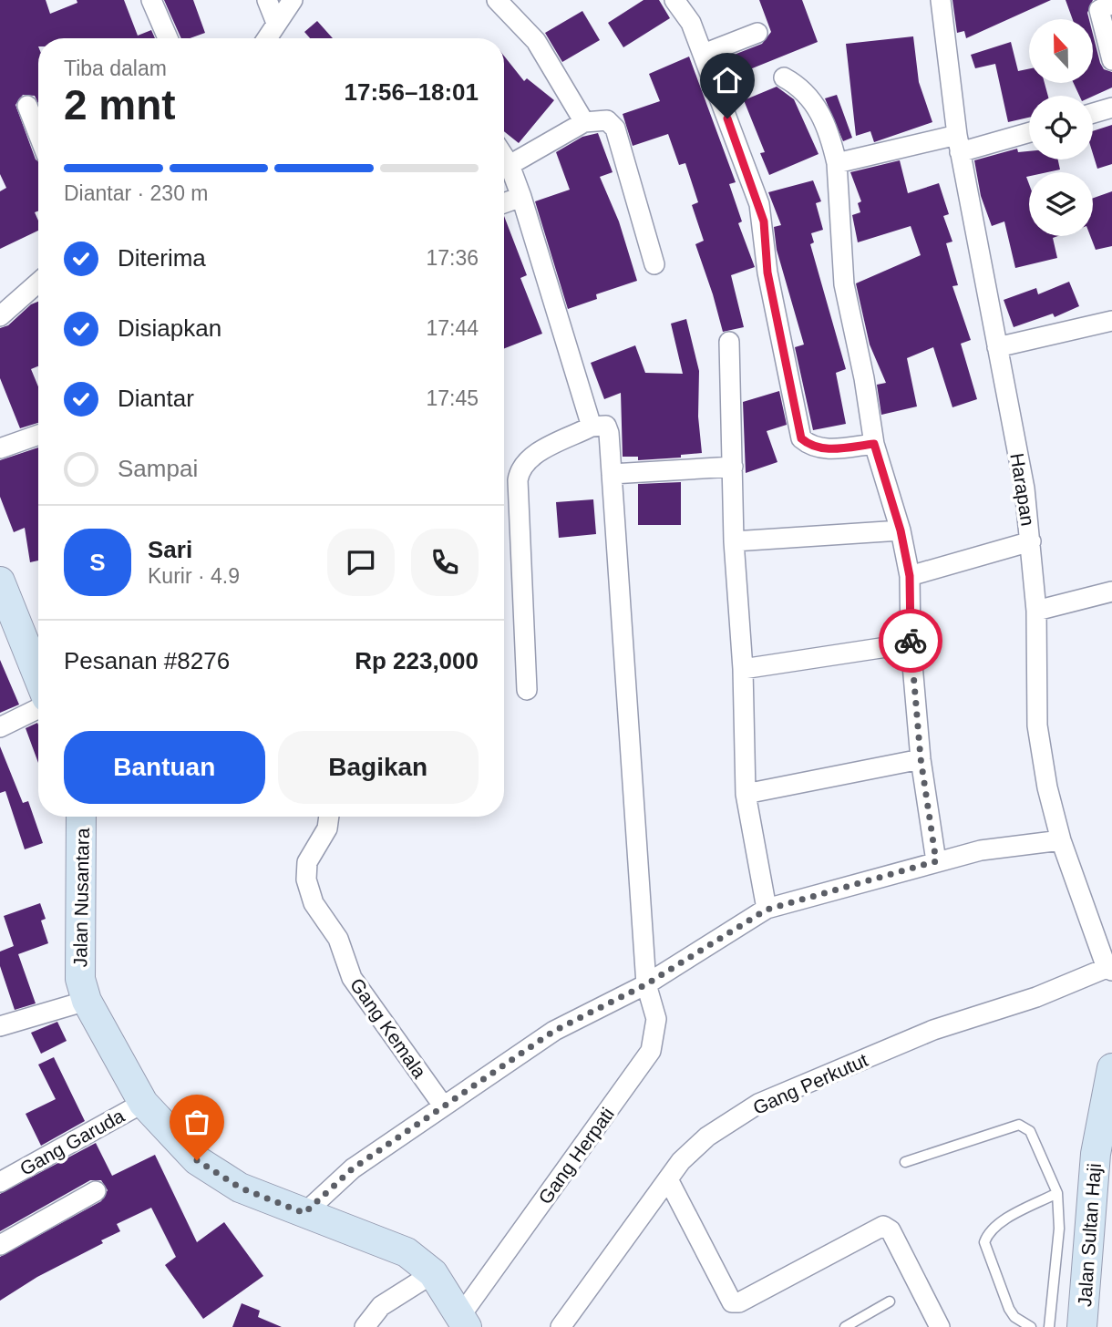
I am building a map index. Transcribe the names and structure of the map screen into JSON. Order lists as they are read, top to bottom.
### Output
{
  "streets": {
    "street": [
      "Harapan",
      "Jalan Nusantara",
      "Gang Kemala",
      "Gang Perkutut",
      "Gang Garuda",
      "Gang Herpati",
      "Jalan Sultan Haji"
    ]
  },
  "crossings": [
    ["Harapan", "Gang Perkutut"],
    ["Jalan Nusantara", "Gang Garuda"],
    ["Jalan Nusantara", "Gang Herpati"]
  ],
  "north": "top",
  "page": {
    "heading": ["2 mnt", "Tiba dalam", "17:56–18:01"],
    "panel": [
      "Sari",
      "Kurir · 4.9",
      "Pesanan #8276",
      "Rp 223,000"
    ],
    "bar": "Diantar · 230 m",
    "list": [
      ["Diterima", "17:36"],
      ["Disiapkan", "17:44"],
      ["Diantar", "17:45"],
      "Sampai"
    ],
    "round": "S",
    "buttons": ["Bantuan", "Bagikan"]
  }
}
